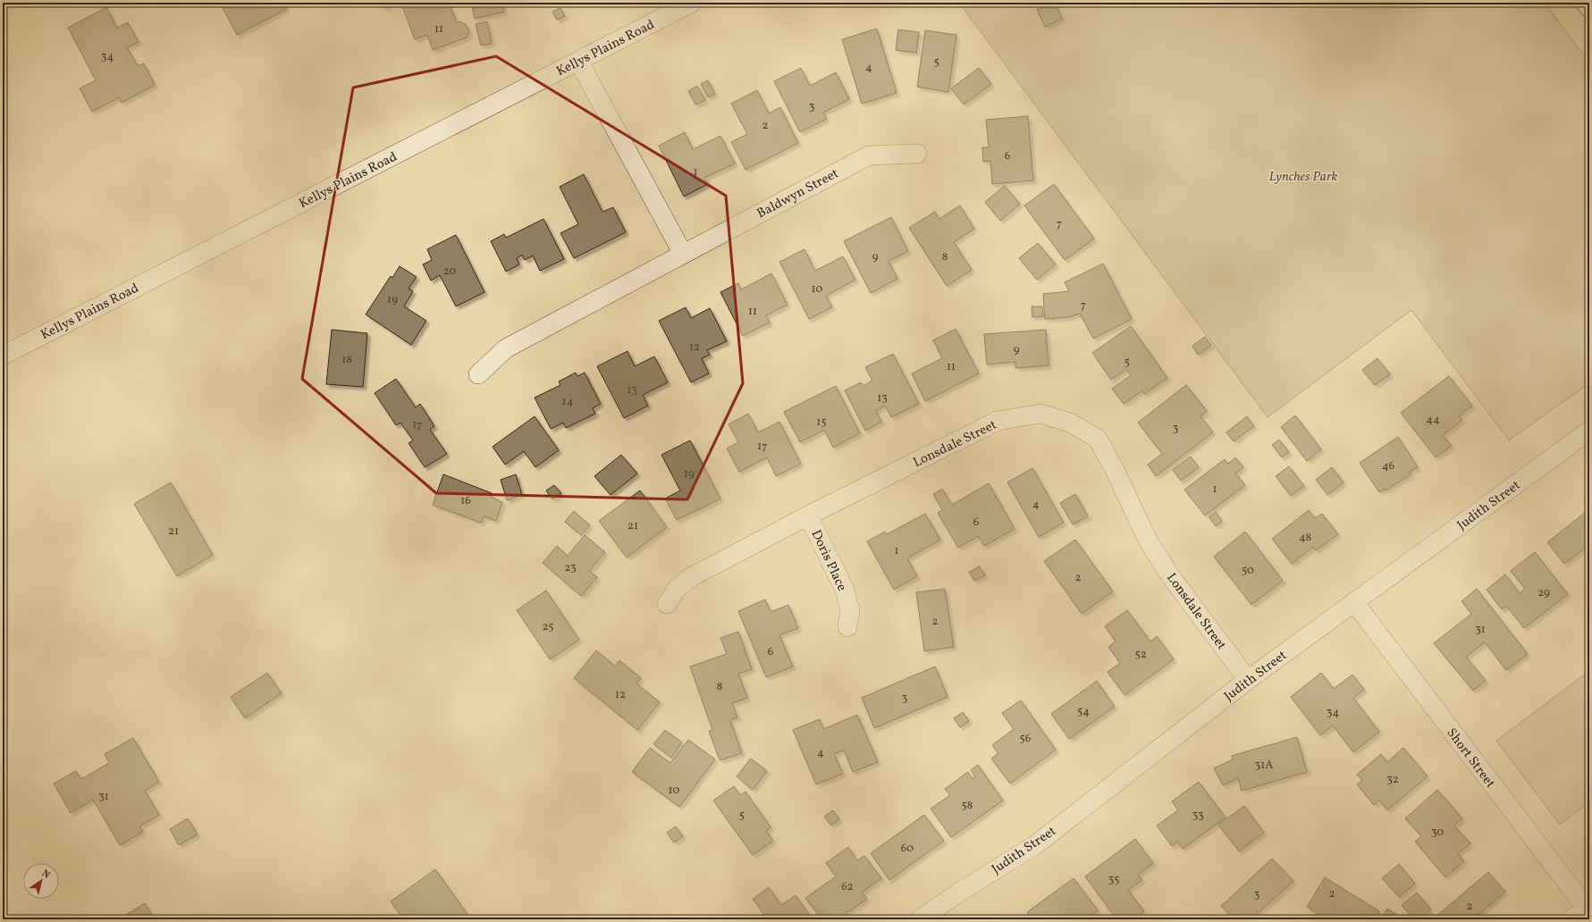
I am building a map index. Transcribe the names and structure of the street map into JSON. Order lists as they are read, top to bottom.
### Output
{
  "streets": {
    "street": [
      "Kellys Plains Road",
      "Baldwyn Street",
      "Lonsdale Street",
      "Judith Street",
      "Doris Place",
      "Short Street"
    ]
  },
  "crossings": [
    ["Lonsdale Street", "Judith Street"],
    ["Lonsdale Street", "Doris Place"],
    ["Judith Street", "Short Street"]
  ],
  "parks": ["Lynches Park"],
  "house_numbers": [
    "11",
    "34",
    "5",
    "4",
    "3",
    "2",
    "6",
    "1",
    "7",
    "9",
    "8",
    "20",
    "10",
    "19",
    "7",
    "11",
    "12",
    "9",
    "18",
    "5",
    "11",
    "13",
    "13",
    "14",
    "44",
    "15",
    "17",
    "3",
    "17",
    "46",
    "19",
    "1",
    "16",
    "4",
    "6",
    "21",
    "21",
    "48",
    "1",
    "23",
    "50",
    "2",
    "29",
    "2",
    "25",
    "31",
    "6",
    "52",
    "8",
    "12",
    "3",
    "54",
    "34",
    "56",
    "4",
    "31A",
    "32",
    "10",
    "31",
    "58",
    "5",
    "33",
    "30",
    "60",
    "35",
    "62",
    "2",
    "3",
    "2"
  ],
  "north": "top right"
}
